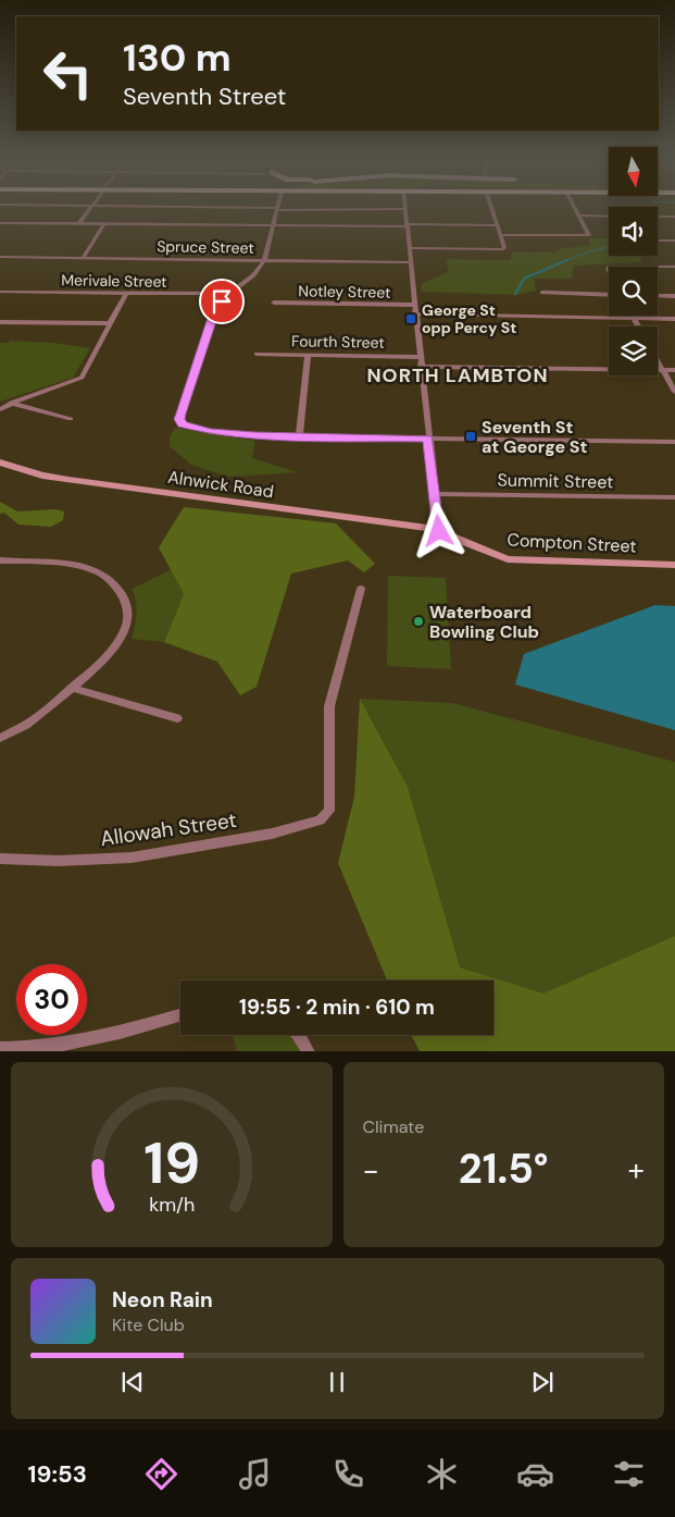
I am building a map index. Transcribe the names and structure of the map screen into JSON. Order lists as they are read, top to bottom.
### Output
{
  "streets": {
    "street": [
      "Spruce Street",
      "Merivale Street",
      "Notley Street",
      "Fourth Street",
      "Summit Street",
      "Alnwick Road",
      "Compton Street",
      "Allowah Street"
    ]
  },
  "crossings": [
    ["Alnwick Road", "Compton Street"]
  ],
  "districts": ["NORTH LAMBTON"],
  "places": {
    "transit": ["George St opp Percy St", "Seventh St at George St"],
    "other": ["Waterboard Bowling Club"]
  },
  "north": "bottom",
  "page": {
    "turn": ["130 m", "Seventh Street"],
    "limit": "30",
    "trip": "19:55 · 2 min · 610 m",
    "tile": "Climate",
    "heat": ["−", "21.5°", "+"],
    "song": ["Neon Rain", "Kite Club"],
    "tabs": "19:53",
    "gauge": ["19", "km/h"]
  }
}
